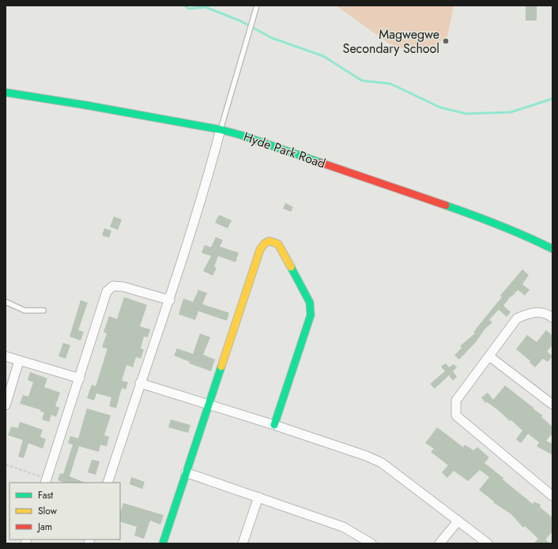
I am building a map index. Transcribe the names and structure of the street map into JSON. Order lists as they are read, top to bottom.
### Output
{
  "streets": {
    "street": ["Hyde Park Road"]
  },
  "places": ["Magwegwe Secondary School"],
  "legend": ["Fast", "Slow", "Jam"]
}
